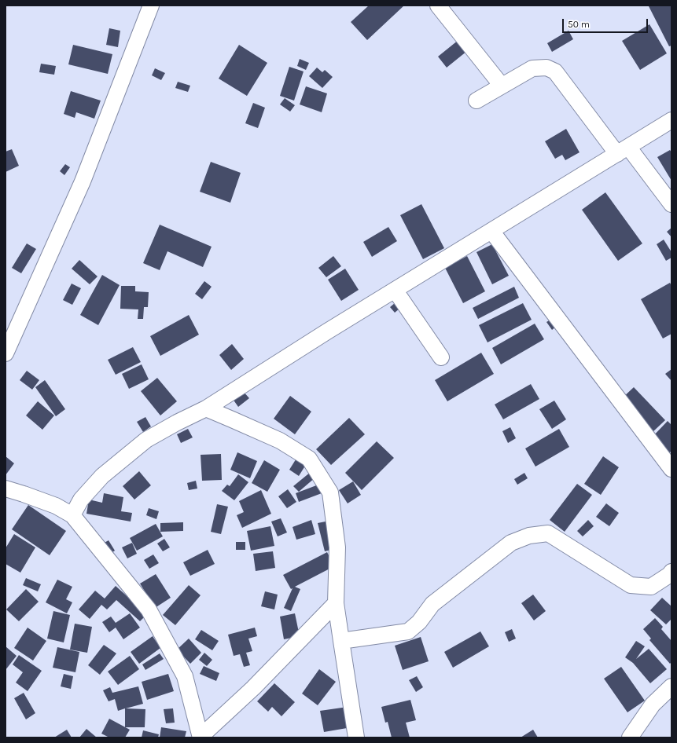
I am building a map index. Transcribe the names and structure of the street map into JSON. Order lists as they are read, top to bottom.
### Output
{
  "scale_bar": "50 m"
}
